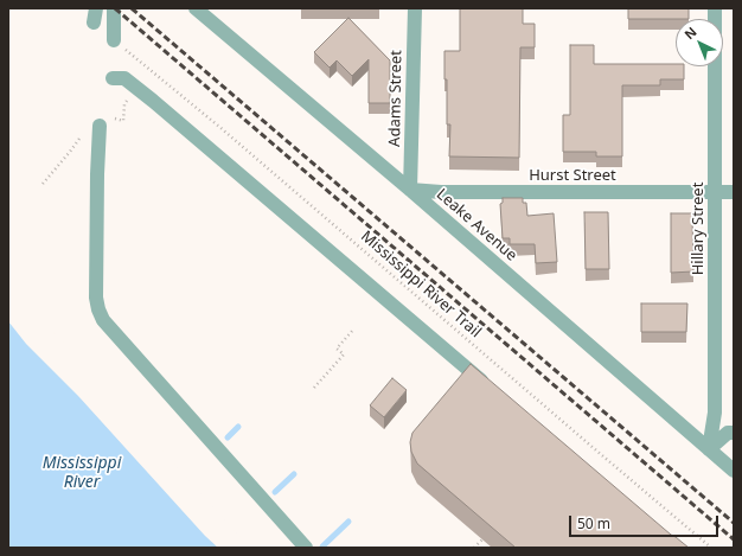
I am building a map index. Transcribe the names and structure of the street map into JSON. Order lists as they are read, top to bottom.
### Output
{
  "streets": {
    "street": [
      "Adams Street",
      "Hurst Street",
      "Leake Avenue",
      "Hillary Street"
    ],
    "path": ["Mississippi River Trail"]
  },
  "crossings": [
    ["Adams Street", "Hurst Street"],
    ["Adams Street", "Leake Avenue"],
    ["Hurst Street", "Leake Avenue"],
    ["Hurst Street", "Hillary Street"],
    ["Leake Avenue", "Hillary Street"]
  ],
  "water": ["Mississippi River"],
  "scale_bar": "50 m",
  "north": "top left"
}
